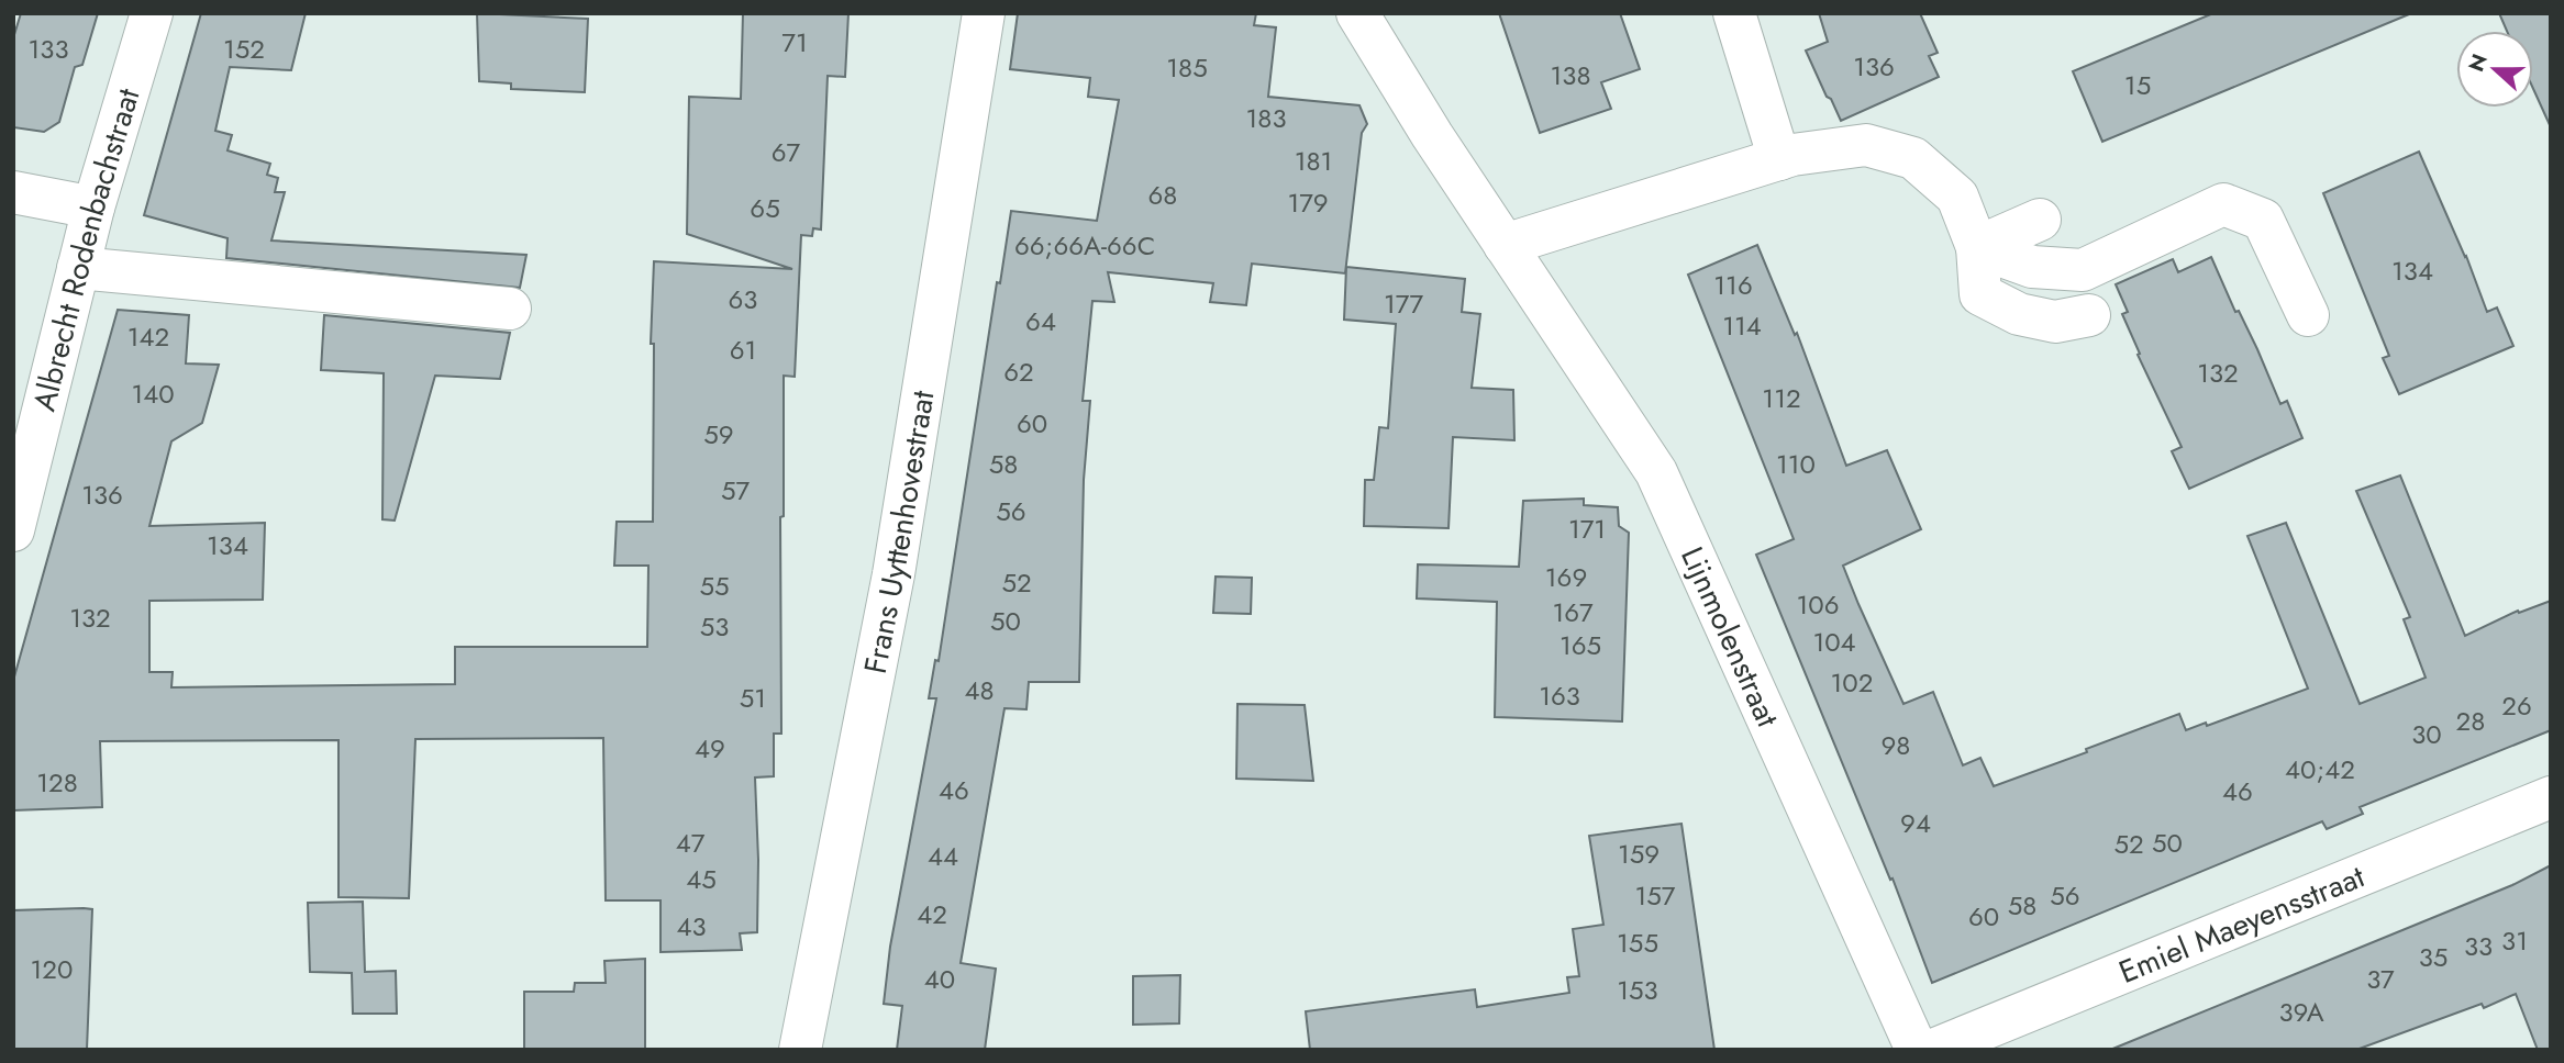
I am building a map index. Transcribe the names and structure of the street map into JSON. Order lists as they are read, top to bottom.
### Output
{
  "streets": {
    "street": [
      "Albrecht Rodenbachstraat",
      "Frans Uyttenhovestraat",
      "Lijnmolenstraat",
      "Emiel Maeyensstraat"
    ]
  },
  "house_numbers": [
    "71",
    "133",
    "152",
    "136",
    "185",
    "138",
    "15",
    "183",
    "67",
    "181",
    "68",
    "179",
    "65",
    "66;66A-66C",
    "134",
    "116",
    "63",
    "177",
    "64",
    "114",
    "142",
    "61",
    "62",
    "132",
    "140",
    "112",
    "60",
    "59",
    "58",
    "110",
    "57",
    "136",
    "56",
    "171",
    "134",
    "169",
    "52",
    "55",
    "106",
    "167",
    "132",
    "50",
    "53",
    "104",
    "165",
    "102",
    "48",
    "163",
    "51",
    "26",
    "28",
    "30",
    "98",
    "49",
    "40;42",
    "128",
    "46",
    "46",
    "94",
    "47",
    "50",
    "52",
    "159",
    "44",
    "45",
    "157",
    "56",
    "58",
    "42",
    "60",
    "43",
    "31",
    "155",
    "33",
    "35",
    "120",
    "40",
    "37",
    "153",
    "39A"
  ],
  "north": "left"
}
